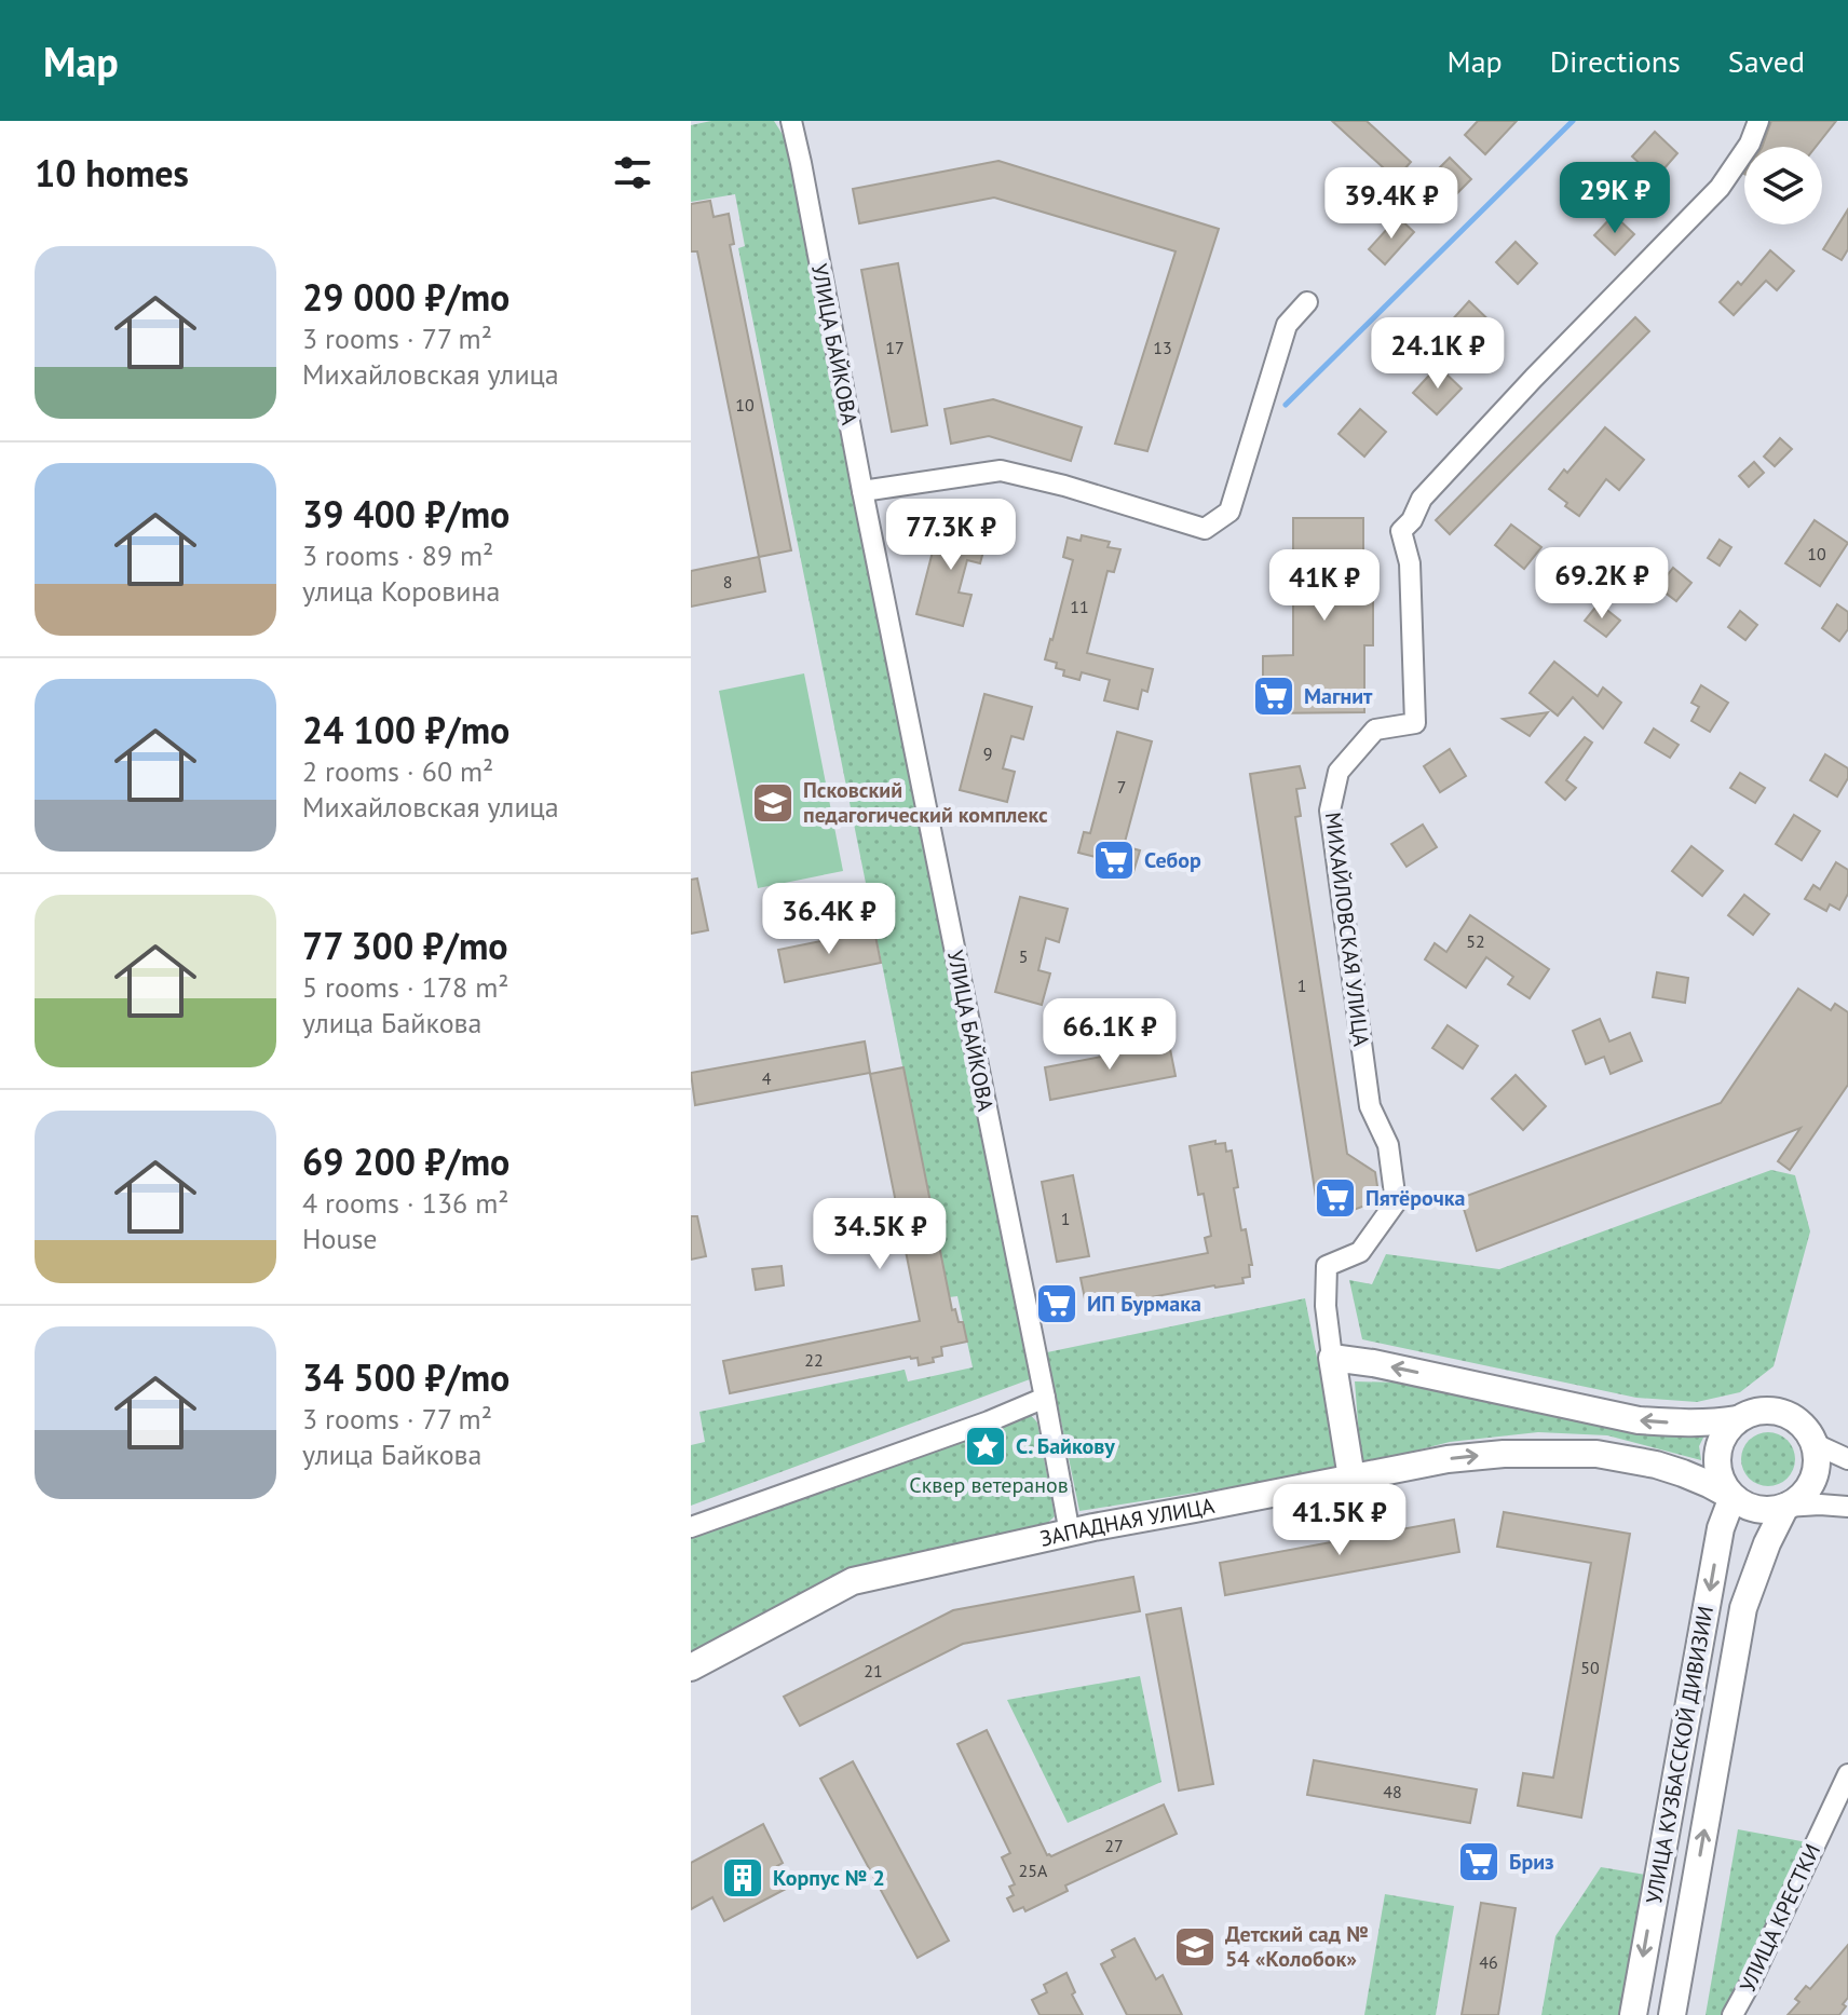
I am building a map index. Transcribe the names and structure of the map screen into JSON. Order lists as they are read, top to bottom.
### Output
{
  "streets": {
    "street": [
      "УЛИЦА БАЙКОВА",
      "МИХАЙЛОВСКАЯ УЛИЦА",
      "ЗАПАДНАЯ УЛИЦА",
      "УЛИЦА КУЗБАССКОЙ ДИВИЗИИ",
      "УЛИЦА КРЕСТКИ"
    ]
  },
  "crossings": [
    ["УЛИЦА БАЙКОВА", "ЗАПАДНАЯ УЛИЦА"],
    ["ЗАПАДНАЯ УЛИЦА", "УЛИЦА КУЗБАССКОЙ ДИВИЗИИ"]
  ],
  "parks": ["Сквер ветеранов"],
  "places": {
    "supermarket": [
      "Магнит",
      "Себор",
      "Пятёрочка",
      "ИП Бурмака",
      "Бриз"
    ],
    "school or university": ["Псковский педагогический комплекс", "Детский сад № 54 «Колобок»"],
    "place": ["С. Байкову"],
    "building": ["Корпус № 2"]
  },
  "house_numbers": [
    "17",
    "13",
    "10",
    "10",
    "8",
    "11",
    "9",
    "7",
    "52",
    "5",
    "1",
    "4",
    "1",
    "22",
    "50",
    "21",
    "48",
    "27",
    "25А",
    "46"
  ],
  "page": {
    "header": "Map",
    "nav": ["Map", "Directions", "Saved"],
    "heading": "10 homes",
    "price": [
      "29K ₽",
      "39.4K ₽",
      "24.1K ₽",
      "77.3K ₽",
      "69.2K ₽",
      "41K ₽",
      "36.4K ₽",
      "66.1K ₽",
      "34.5K ₽",
      "41.5K ₽"
    ],
    "list": [
      {
        "name": "29 000 ₽/mo",
        "note": "3 rooms · 77 m² · Михайловская улица"
      },
      {
        "name": "39 400 ₽/mo",
        "note": "3 rooms · 89 m² · улица Коровина"
      },
      {
        "name": "24 100 ₽/mo",
        "note": "2 rooms · 60 m² · Михайловская улица"
      },
      {
        "name": "77 300 ₽/mo",
        "note": "5 rooms · 178 m² · улица Байкова"
      },
      {
        "name": "69 200 ₽/mo",
        "note": "4 rooms · 136 m² · House"
      },
      {
        "name": "34 500 ₽/mo",
        "note": "3 rooms · 77 m² · улица Байкова"
      }
    ]
  }
}
